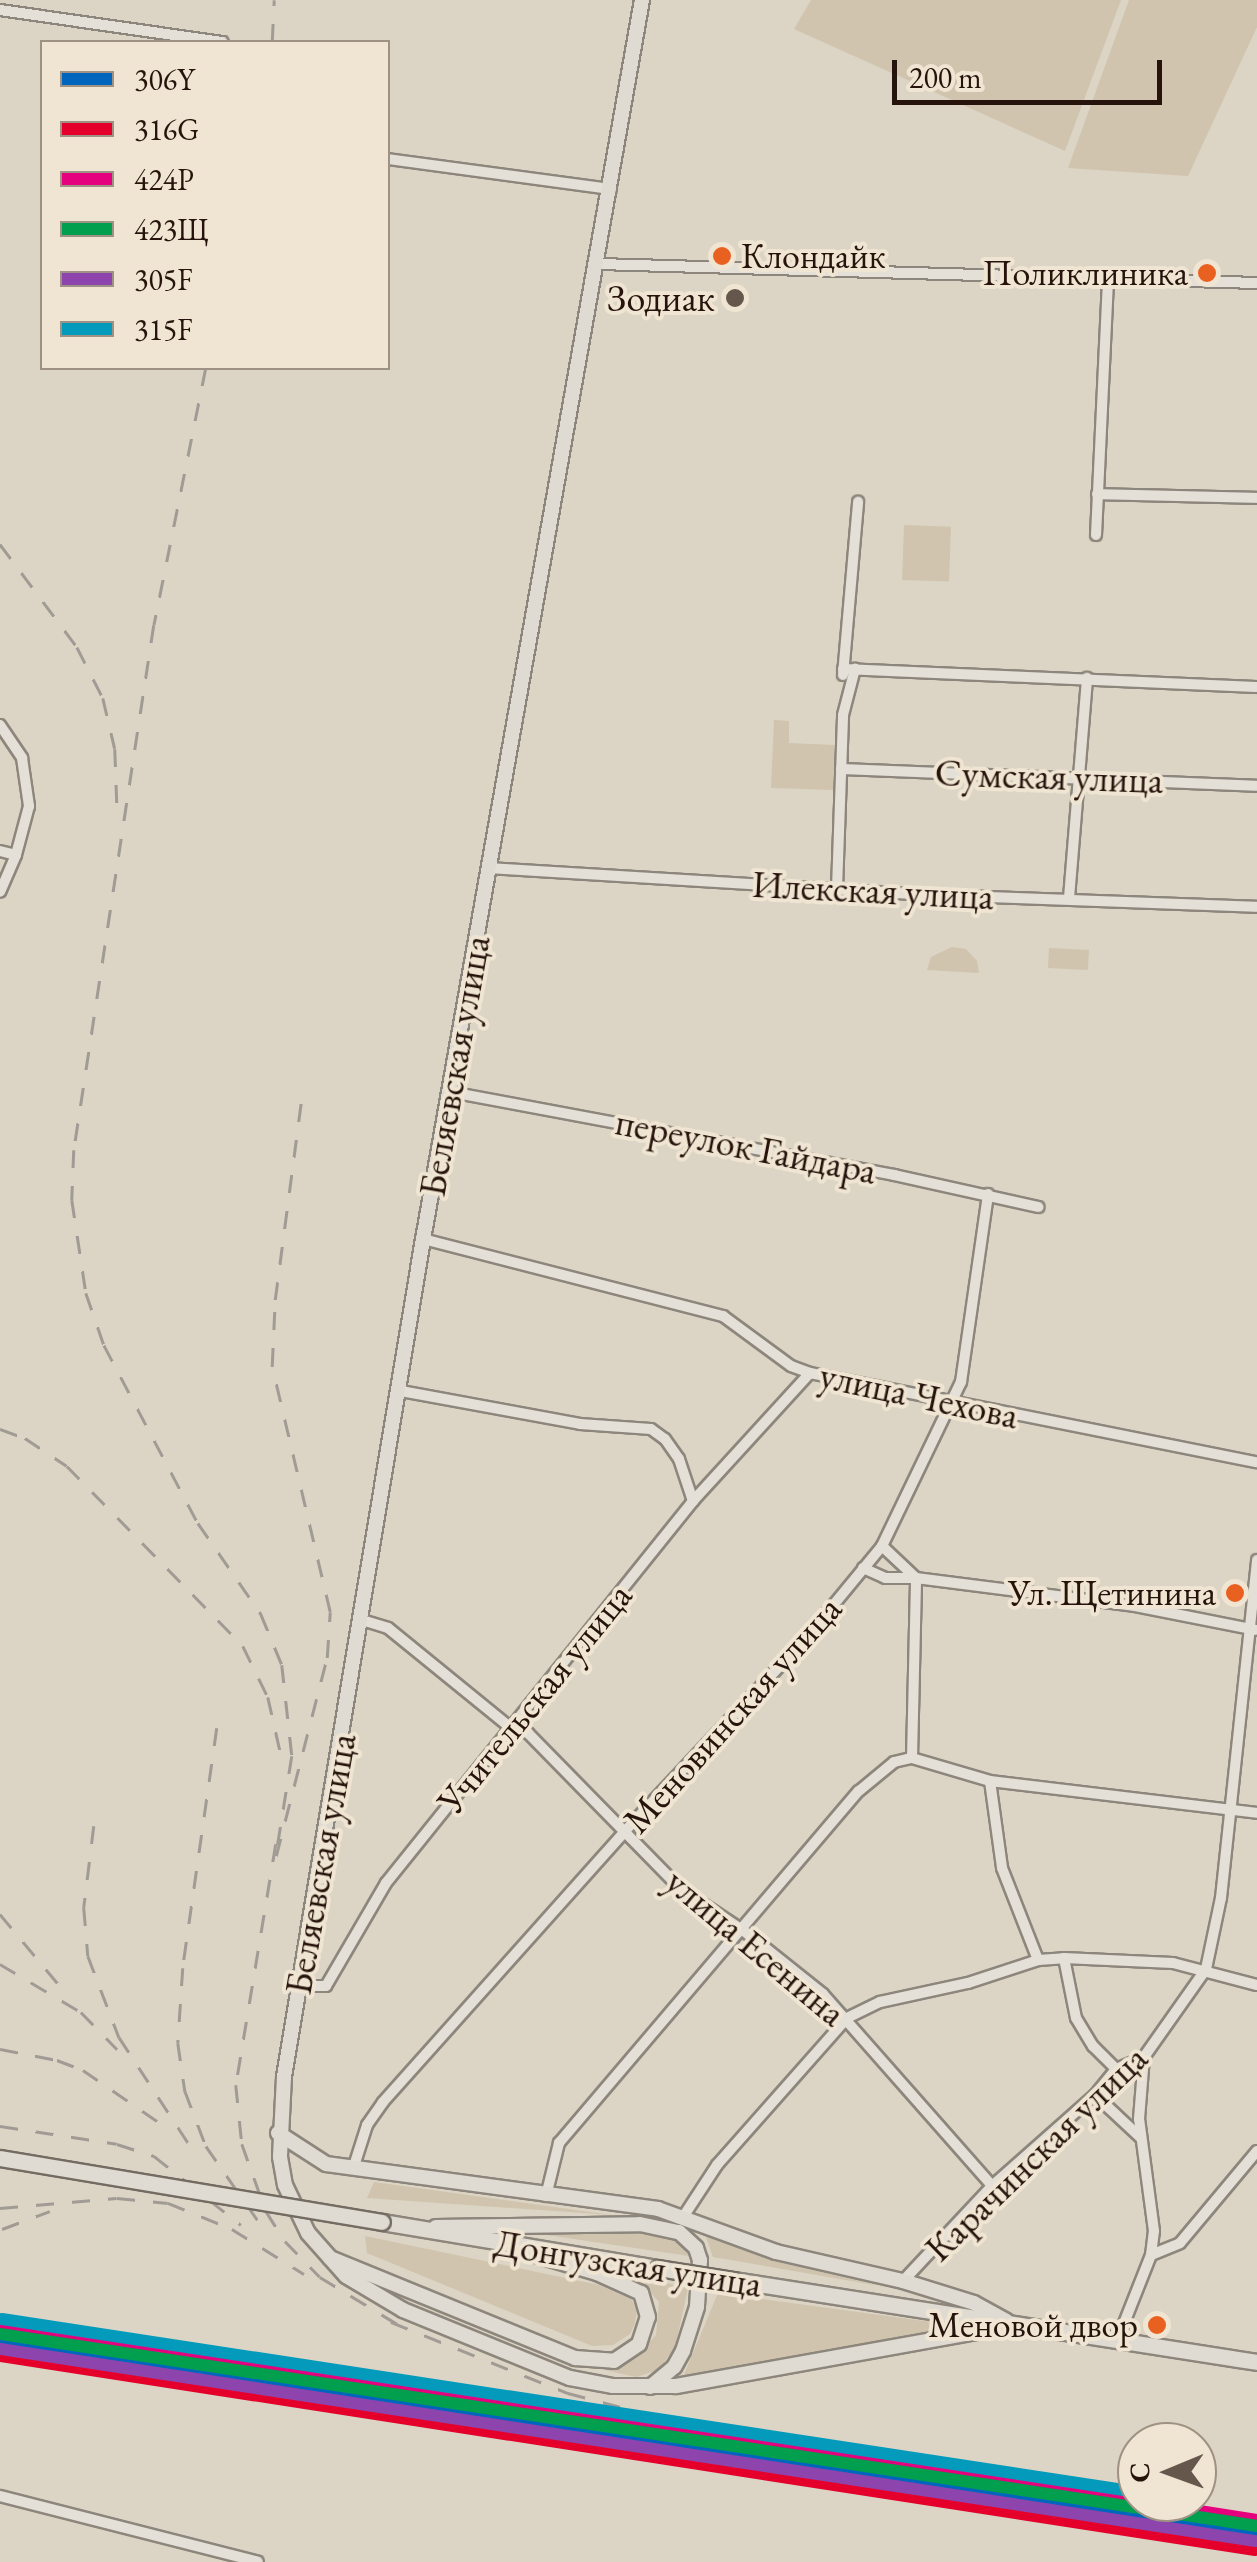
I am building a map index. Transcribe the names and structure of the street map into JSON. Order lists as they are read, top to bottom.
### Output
{
  "streets": {
    "highway": ["Донгузская улица"],
    "main road": ["Беляевская улица"],
    "street": [
      "Сумская улица",
      "Илекская улица",
      "переулок Гайдара",
      "улица Чехова",
      "Учительская улица",
      "Меновинская улица",
      "улица Есенина",
      "Карачинская улица"
    ]
  },
  "crossings": [
    ["Илекская улица", "Беляевская улица"],
    ["Беляевская улица", "переулок Гайдара"],
    ["Беляевская улица", "улица Чехова"],
    ["Беляевская улица", "Учительская улица"],
    ["Беляевская улица", "улица Есенина"],
    ["Беляевская улица", "Донгузская улица"],
    ["переулок Гайдара", "Меновинская улица"],
    ["улица Чехова", "Учительская улица"],
    ["улица Чехова", "Меновинская улица"],
    ["Учительская улица", "улица Есенина"],
    ["Меновинская улица", "улица Есенина"],
    ["улица Есенина", "Карачинская улица"]
  ],
  "places": [
    "Клондайк",
    "Поликлиника",
    "Зодиак",
    "Ул. Щетинина",
    "Меновой двор"
  ],
  "lines": [
    "transit line 315F",
    "transit line 424Р",
    "transit line 423Щ",
    "transit line 306Y",
    "transit line 305F",
    "transit line 316G"
  ],
  "legend": [
    "306Y",
    "316G",
    "424Р",
    "423Щ",
    "305F",
    "315F"
  ],
  "scale_bar": "200 m",
  "north": "left"
}
